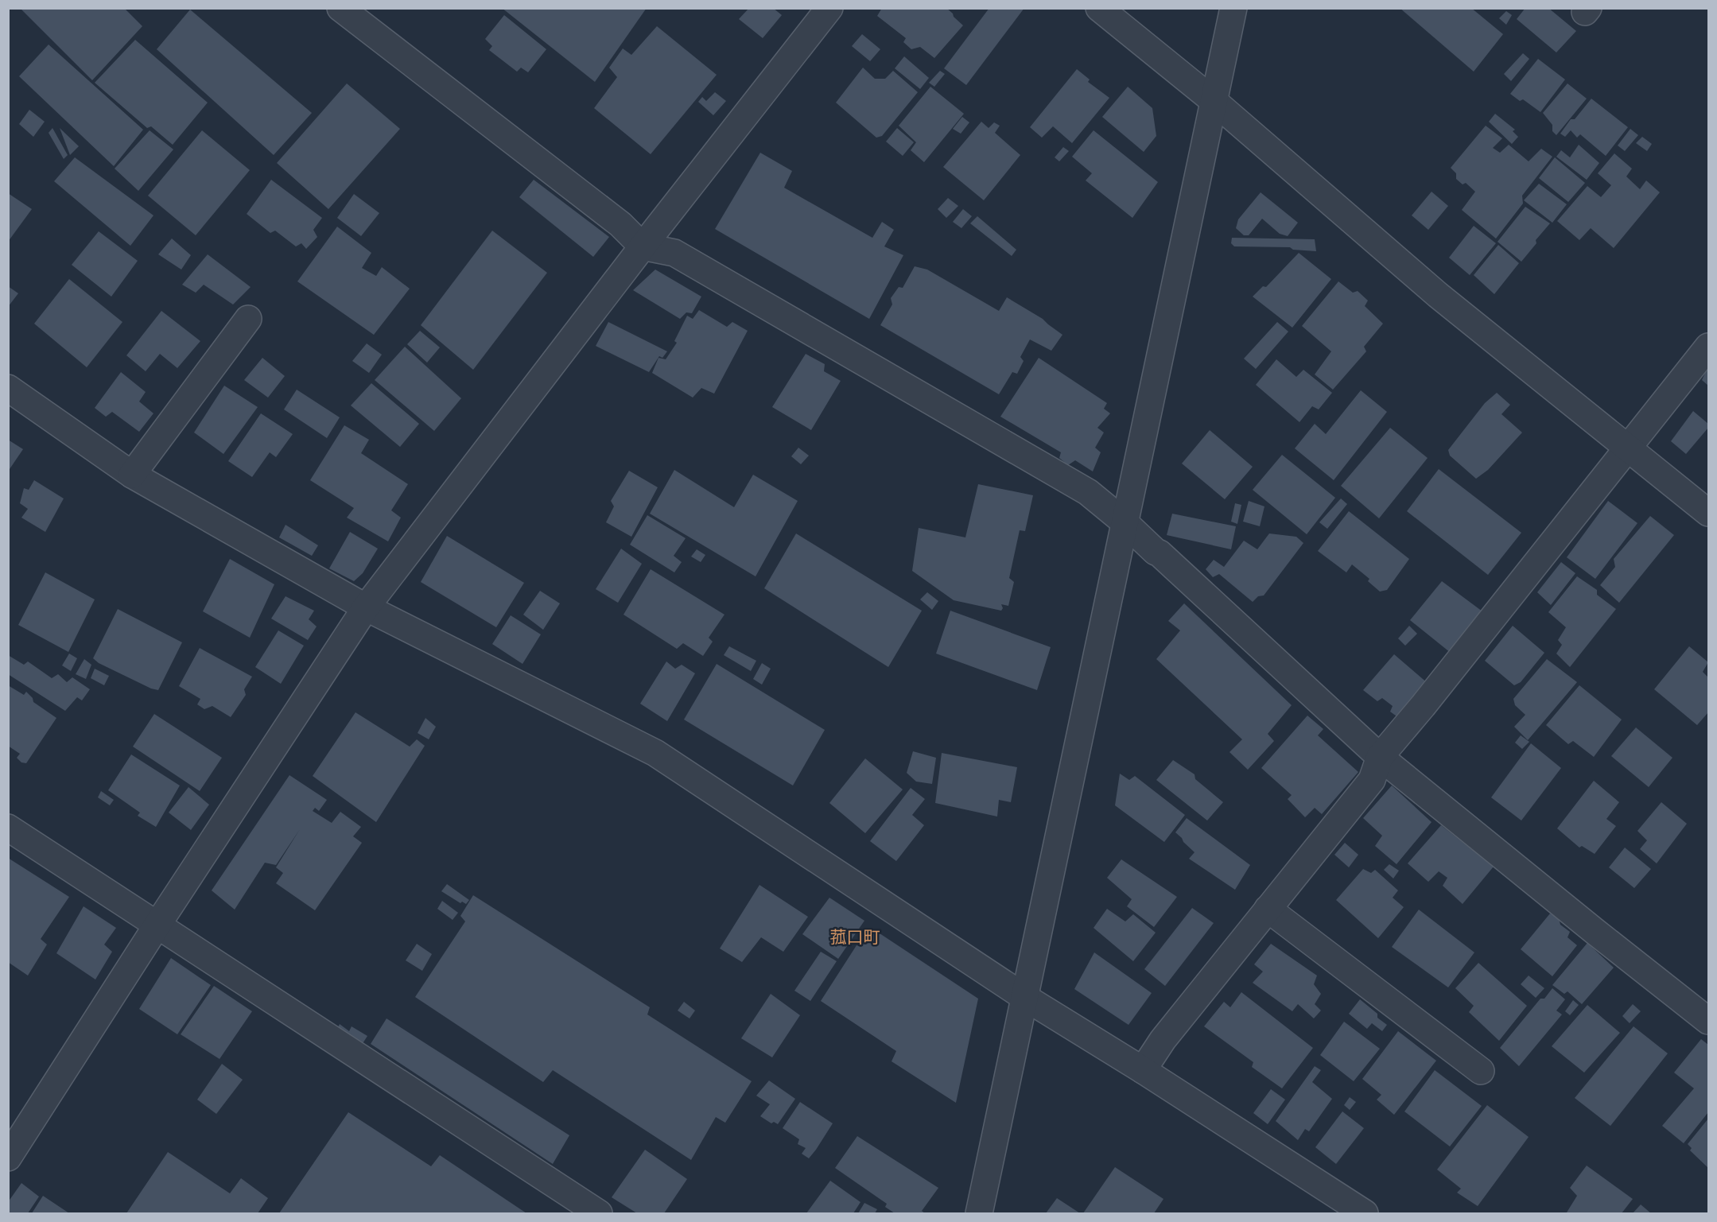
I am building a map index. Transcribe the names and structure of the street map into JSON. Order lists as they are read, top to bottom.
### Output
{
  "districts": ["菰口町"]
}
